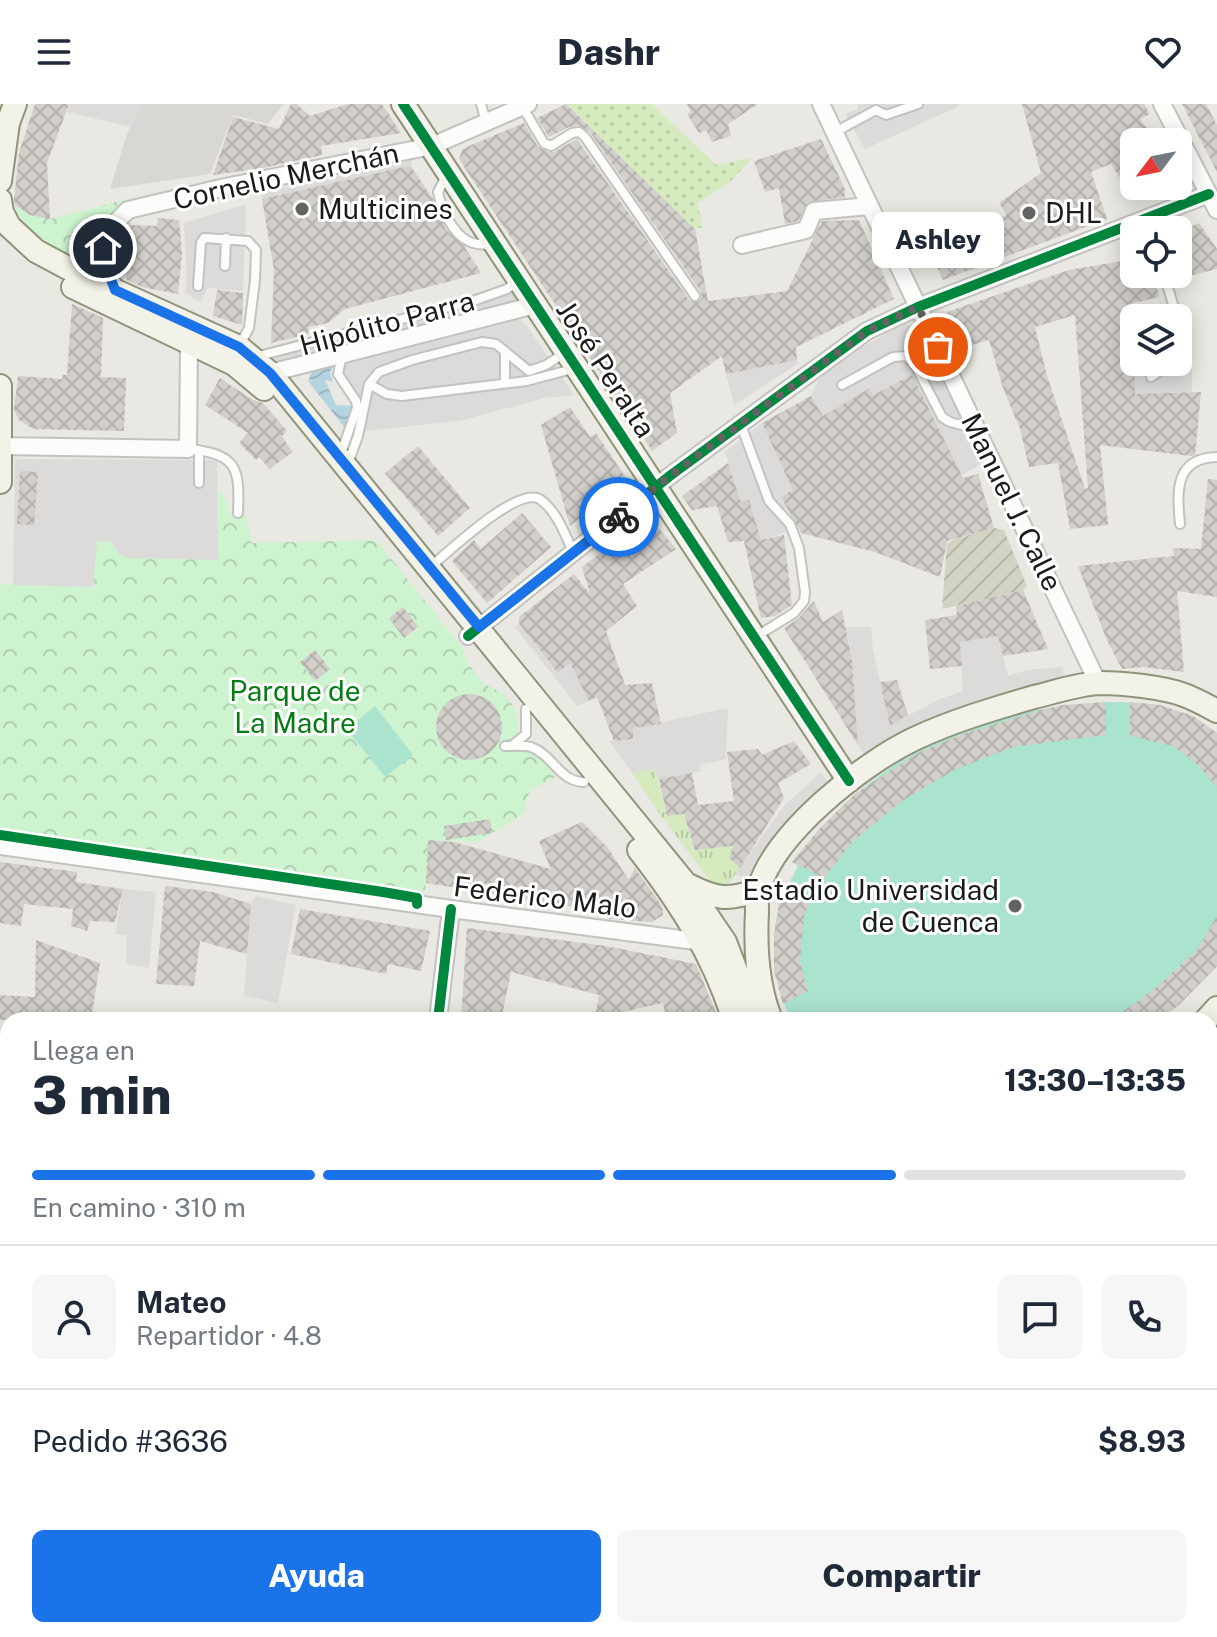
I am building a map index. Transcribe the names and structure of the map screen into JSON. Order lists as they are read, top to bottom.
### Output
{
  "streets": {
    "main road": ["José Peralta"],
    "street": [
      "Cornelio Merchán",
      "Hipólito Parra",
      "Manuel J. Calle",
      "Federico Malo"
    ]
  },
  "crossings": [
    ["Cornelio Merchán", "José Peralta"],
    ["Hipólito Parra", "José Peralta"]
  ],
  "parks": ["Parque de La Madre"],
  "places": [
    "Multicines",
    "DHL",
    "Ashley",
    "Estadio Universidad de Cuenca"
  ],
  "north": "bottom left",
  "page": {
    "header": "Dashr",
    "bubble": "Ashley",
    "heading": ["3 min", "Llega en", "13:30–13:35"],
    "panel": [
      "Mateo",
      "Repartidor · 4.8",
      "Pedido #3636",
      "$8.93"
    ],
    "bar": "En camino · 310 m",
    "buttons": ["Ayuda", "Compartir"]
  }
}
